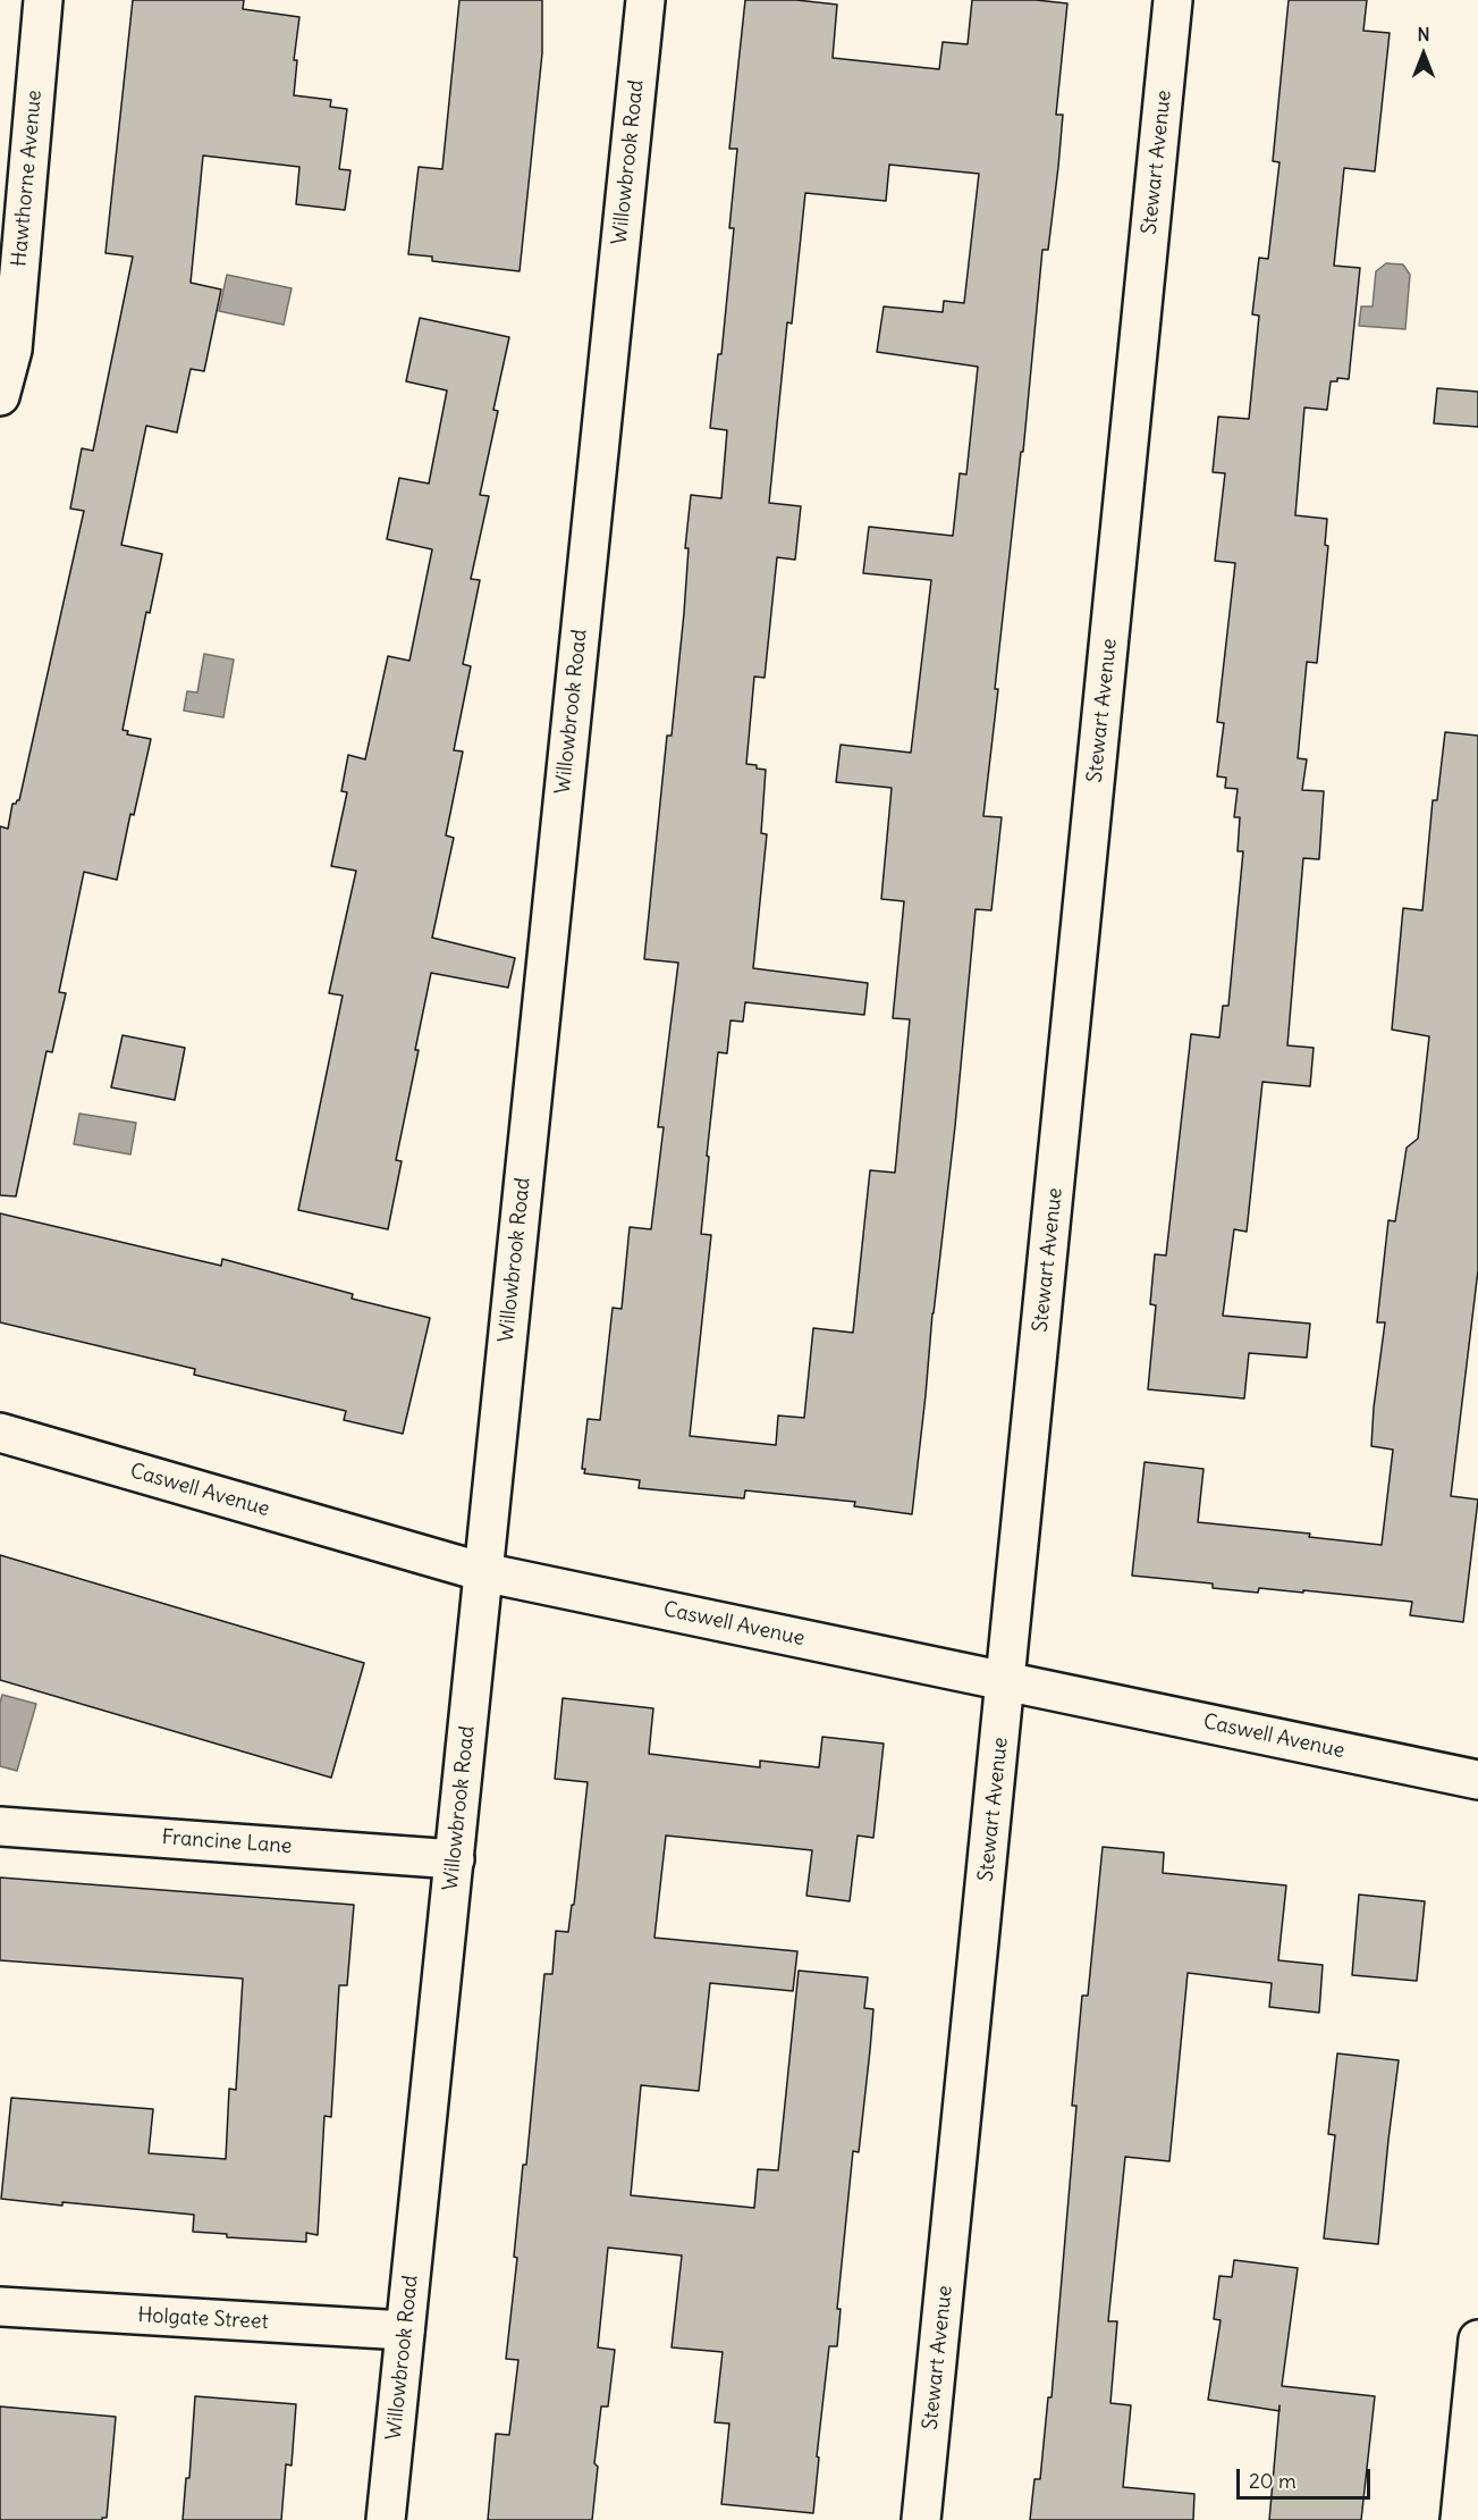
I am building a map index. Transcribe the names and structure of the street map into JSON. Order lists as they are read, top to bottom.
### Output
{
  "streets": {
    "street": [
      "Willowbrook Road",
      "Stewart Avenue",
      "Hawthorne Avenue",
      "Caswell Avenue",
      "Francine Lane",
      "Holgate Street"
    ]
  },
  "crossings": [
    ["Willowbrook Road", "Caswell Avenue"],
    ["Willowbrook Road", "Francine Lane"],
    ["Willowbrook Road", "Holgate Street"],
    ["Stewart Avenue", "Caswell Avenue"]
  ],
  "scale_bar": "20 m",
  "north": "top"
}
